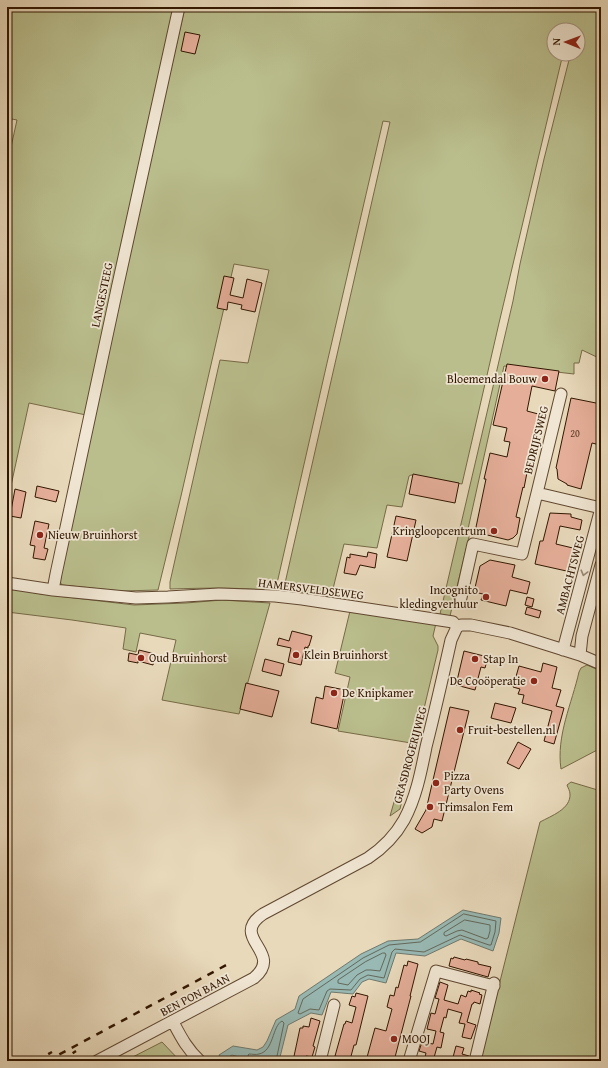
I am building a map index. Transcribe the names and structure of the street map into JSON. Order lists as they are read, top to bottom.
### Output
{
  "streets": {
    "street": [
      "LANGESTEEG",
      "BEDRIJFSWEG",
      "AMBACHTSWEG",
      "HAMERSVELDSEWEG",
      "GRASDROGERIJWEG",
      "BEN PON BAAN"
    ]
  },
  "crossings": [
    ["LANGESTEEG", "HAMERSVELDSEWEG"],
    ["BEDRIJFSWEG", "AMBACHTSWEG"],
    ["AMBACHTSWEG", "HAMERSVELDSEWEG"],
    ["HAMERSVELDSEWEG", "GRASDROGERIJWEG"],
    ["GRASDROGERIJWEG", "BEN PON BAAN"]
  ],
  "places": [
    "Bloemendal Bouw",
    "Kringloopcentrum",
    "Nieuw Bruinhorst",
    "Incognito kledingverhuur",
    "Klein Bruinhorst",
    "Oud Bruinhorst",
    "Stap In",
    "De Cooöperatie",
    "De Knipkamer",
    "Fruit-bestellen.nl",
    "Pizza Party Ovens",
    "Trimsalon Fem",
    "MOOJ"
  ],
  "house_numbers": ["20"],
  "north": "left"
}
